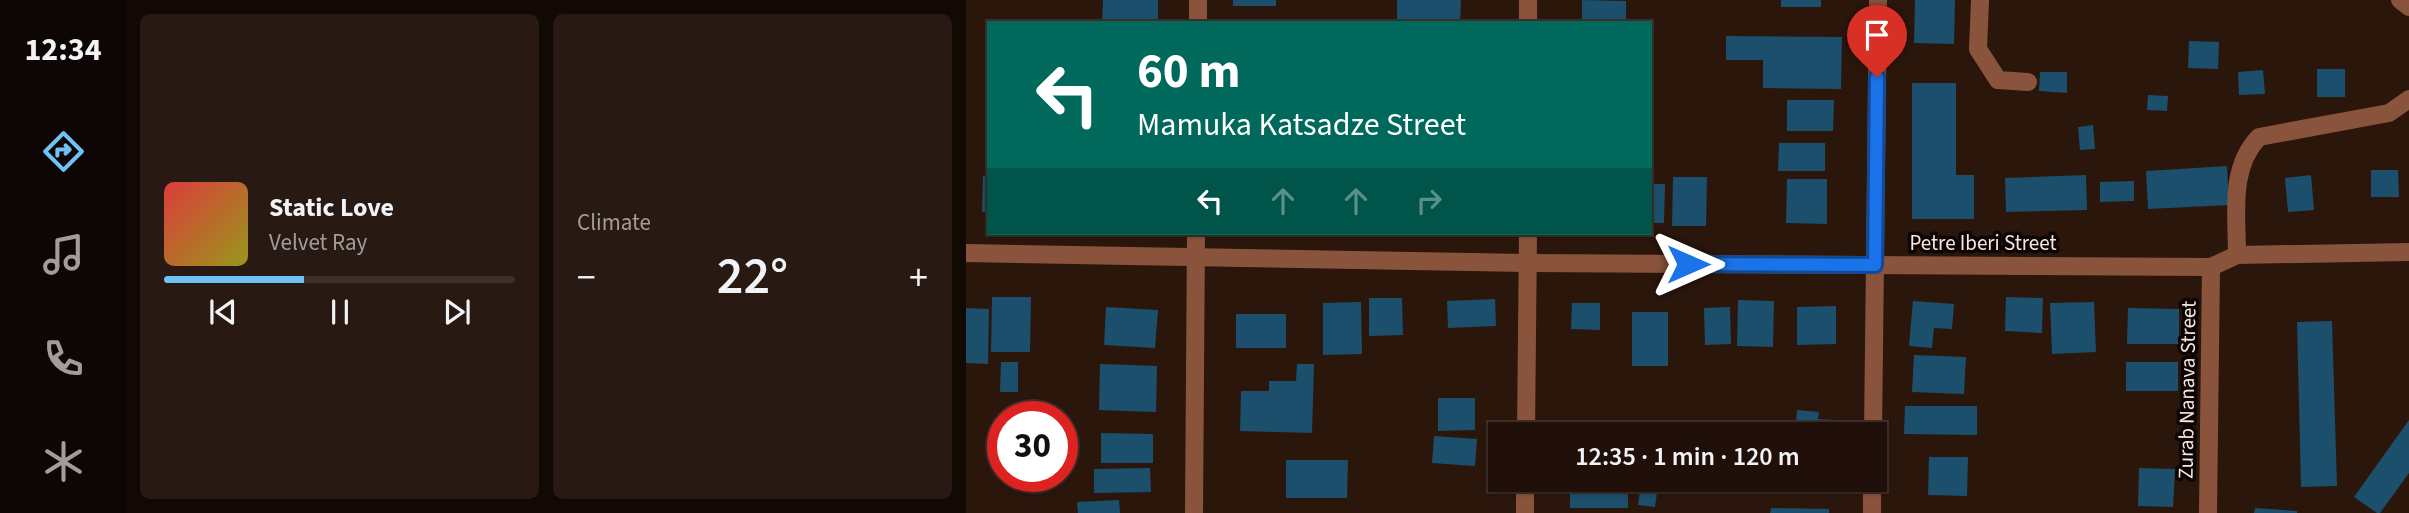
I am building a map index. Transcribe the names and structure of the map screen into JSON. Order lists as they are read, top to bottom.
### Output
{
  "streets": {
    "street": ["Petre Iberi Street", "Zurab Nanava Street"]
  },
  "crossings": [
    ["Petre Iberi Street", "Zurab Nanava Street"]
  ],
  "page": {
    "tabs": "12:34",
    "tile": "Climate",
    "turn": ["60 m", "Mamuka Katsadze Street"],
    "song": ["Static Love", "Velvet Ray"],
    "heat": ["−", "22°", "+"],
    "limit": "30",
    "trip": "12:35 · 1 min · 120 m"
  }
}
